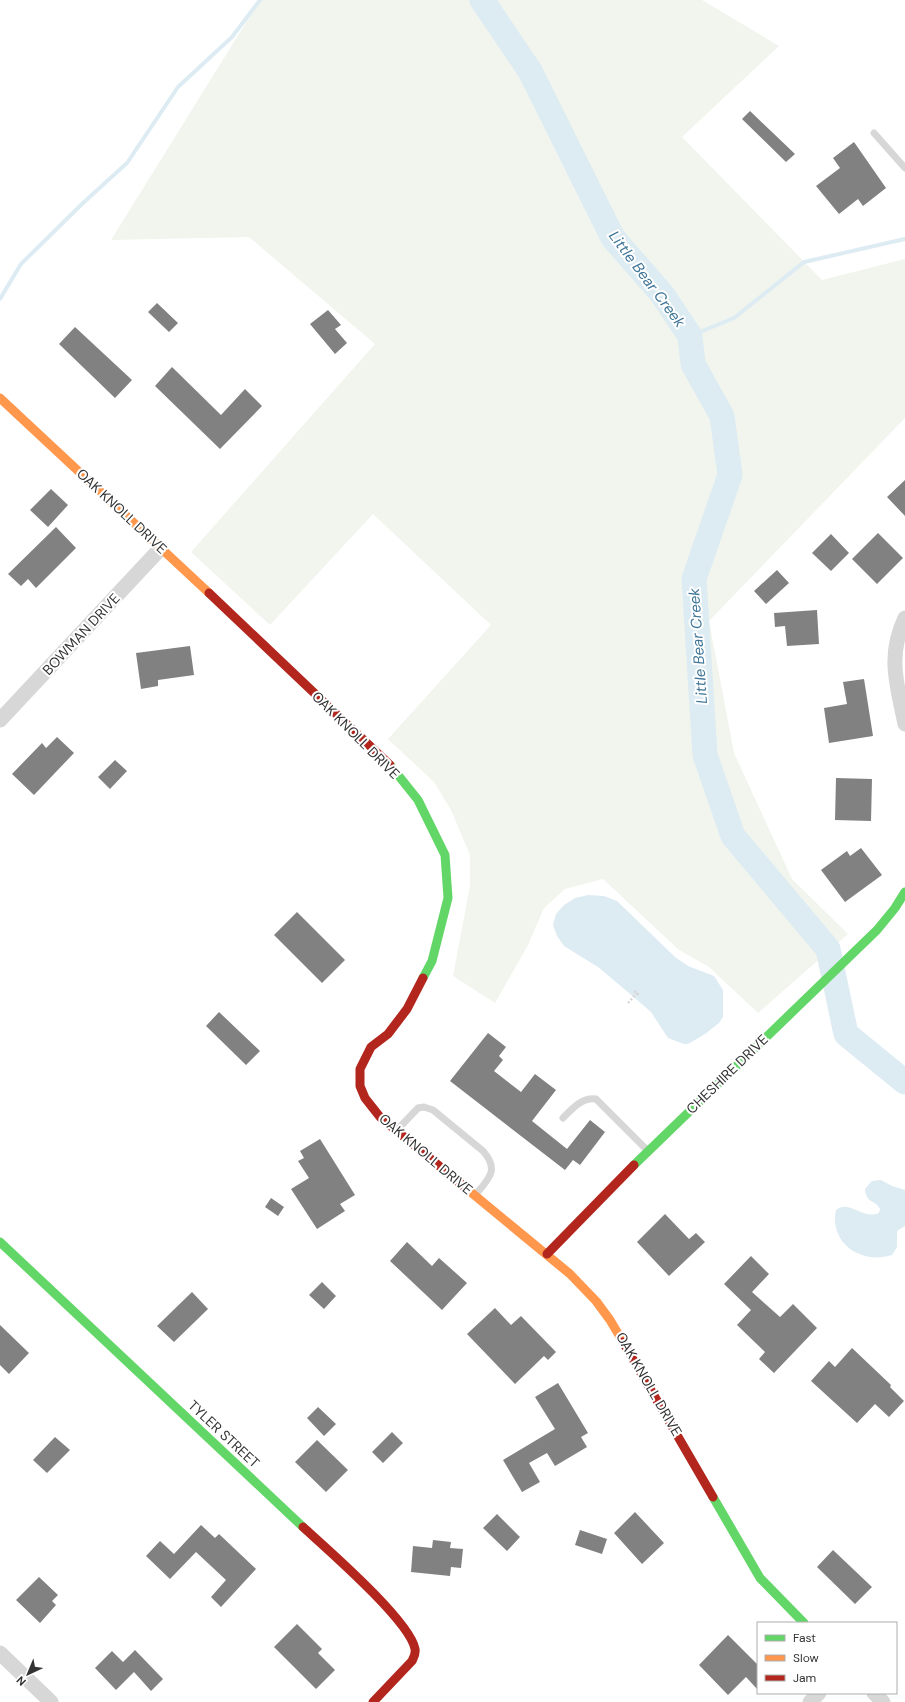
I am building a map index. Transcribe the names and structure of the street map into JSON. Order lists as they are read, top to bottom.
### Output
{
  "streets": {
    "street": [
      "OAK KNOLL DRIVE",
      "BOWMAN DRIVE",
      "CHESHIRE DRIVE",
      "TYLER STREET"
    ]
  },
  "crossings": [
    ["OAK KNOLL DRIVE", "BOWMAN DRIVE"],
    ["OAK KNOLL DRIVE", "CHESHIRE DRIVE"]
  ],
  "water": ["Little Bear Creek"],
  "legend": ["Fast", "Slow", "Jam"],
  "north": "bottom left"
}
